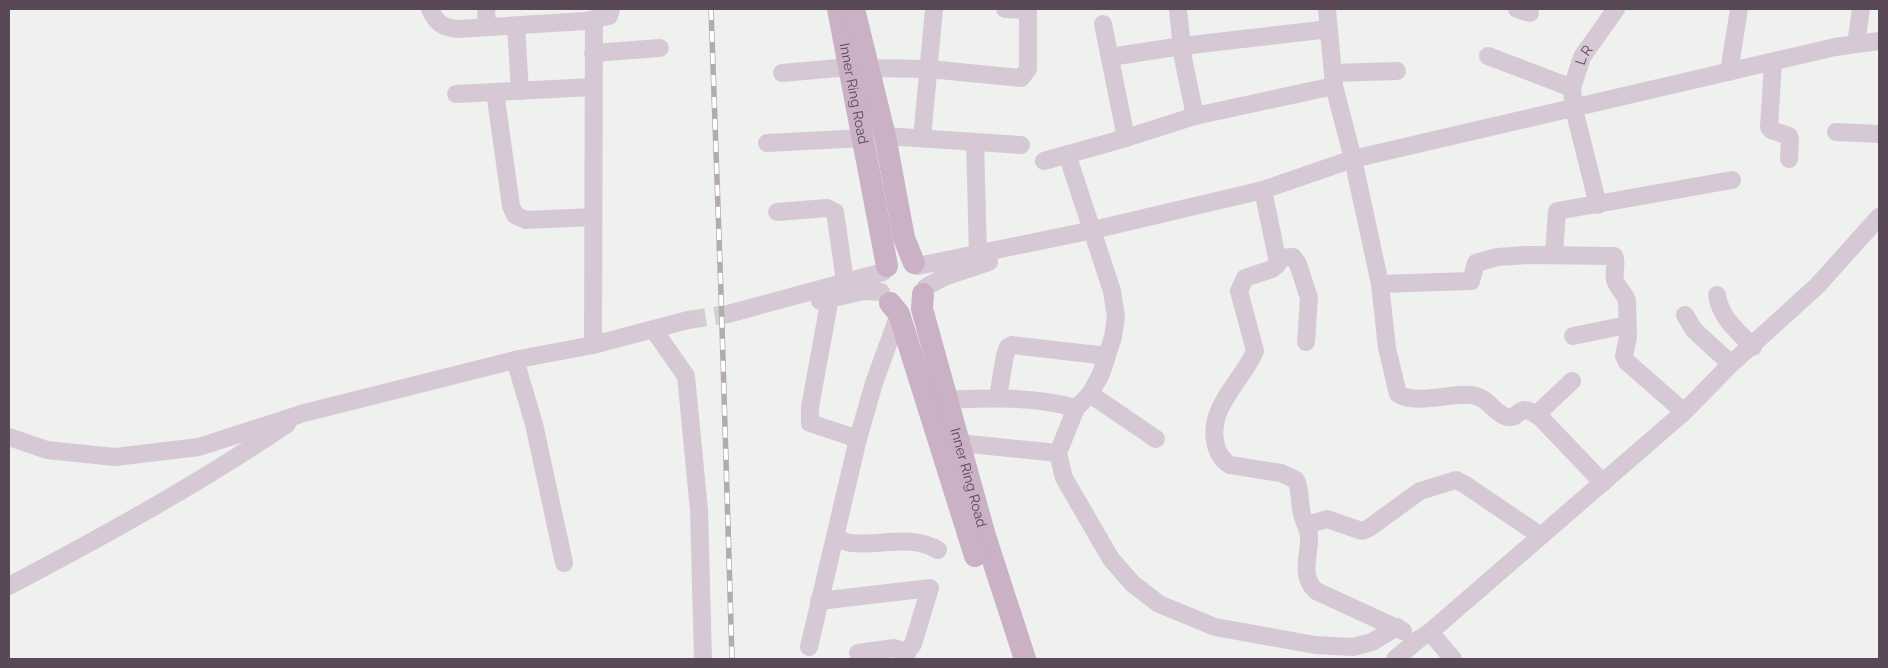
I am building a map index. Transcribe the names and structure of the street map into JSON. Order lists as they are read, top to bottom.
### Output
{
  "streets": {
    "main road": ["Inner Ring Road"],
    "street": ["L R"]
  }
}
